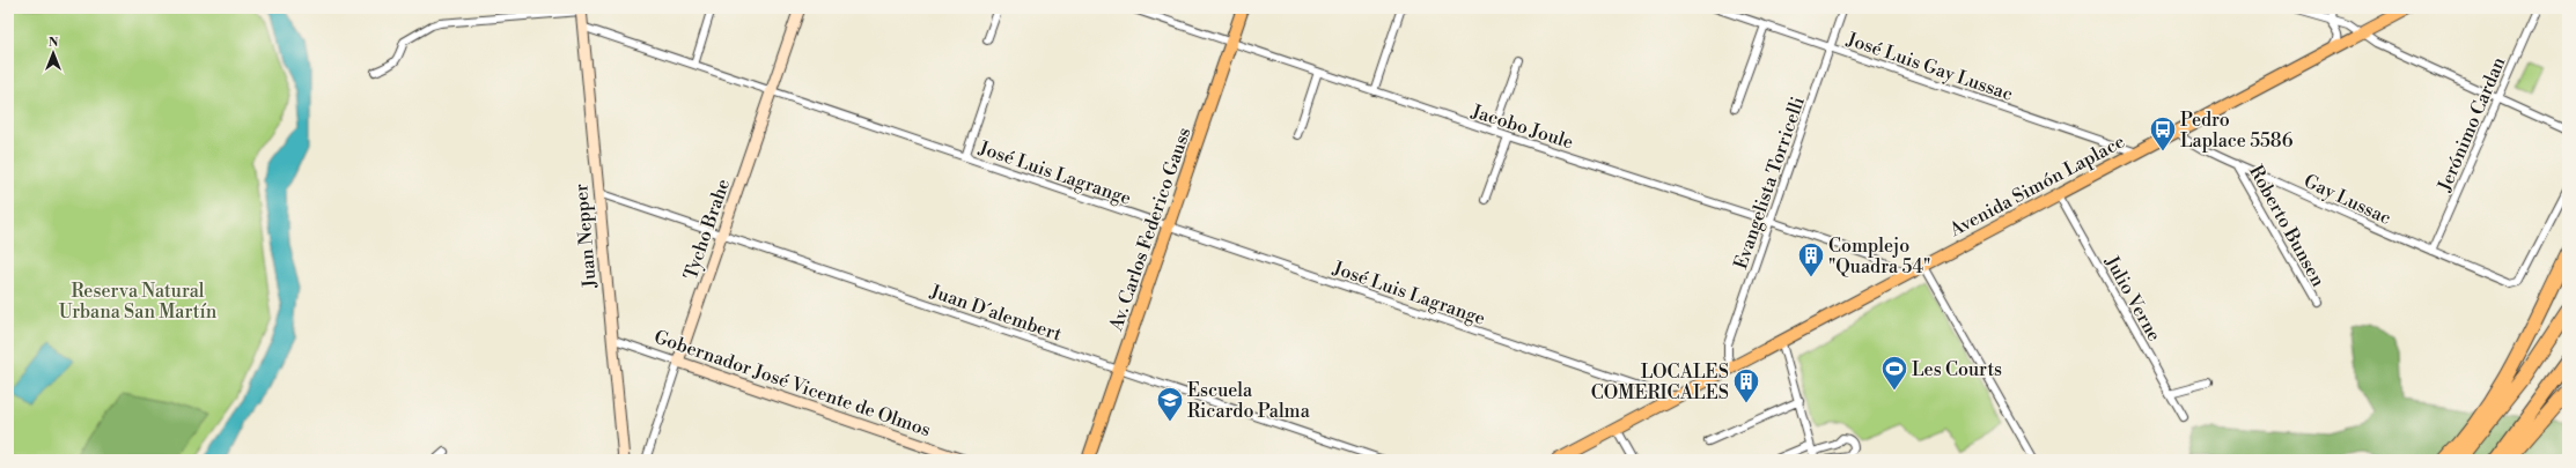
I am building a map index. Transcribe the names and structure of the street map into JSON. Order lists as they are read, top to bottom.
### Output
{
  "streets": {
    "main road": [
      "Avenida Simón Laplace",
      "Tycho Brahe",
      "Av. Carlos Federico Gauss",
      "Juan Nepper",
      "Gobernador José Vicente de Olmos"
    ],
    "street": [
      "José Luis Gay Lussac",
      "Jerónimo Cardan",
      "Jacobo Joule",
      "José Luis Lagrange",
      "Evangelista Torricelli",
      "Gay Lussac",
      "Roberto Bunsen",
      "Julio Verne",
      "Juan D´alembert"
    ]
  },
  "crossings": [
    ["José Luis Gay Lussac", "Evangelista Torricelli"],
    ["José Luis Gay Lussac", "Avenida Simón Laplace"],
    ["Jerónimo Cardan", "Gay Lussac"],
    ["Jacobo Joule", "Evangelista Torricelli"],
    ["Jacobo Joule", "Avenida Simón Laplace"],
    ["Jacobo Joule", "Av. Carlos Federico Gauss"],
    ["José Luis Lagrange", "Avenida Simón Laplace"],
    ["José Luis Lagrange", "Tycho Brahe"],
    ["José Luis Lagrange", "Av. Carlos Federico Gauss"],
    ["José Luis Lagrange", "Juan Nepper"],
    ["Evangelista Torricelli", "Avenida Simón Laplace"],
    ["Avenida Simón Laplace", "Gay Lussac"],
    ["Avenida Simón Laplace", "Julio Verne"],
    ["Gay Lussac", "Roberto Bunsen"],
    ["Tycho Brahe", "Juan D´alembert"],
    ["Tycho Brahe", "Gobernador José Vicente de Olmos"],
    ["Av. Carlos Federico Gauss", "Juan D´alembert"],
    ["Juan Nepper", "Juan D´alembert"],
    ["Juan Nepper", "Gobernador José Vicente de Olmos"]
  ],
  "parks": ["Reserva Natural Urbana San Martín"],
  "places": {
    "bus stop": ["Pedro Laplace 5586"],
    "building": ["Complejo \"Quadra 54\"", "LOCALES COMERICALES"],
    "sports": ["Les Courts"],
    "school or university": ["Escuela Ricardo Palma"]
  },
  "north": "top"
}
